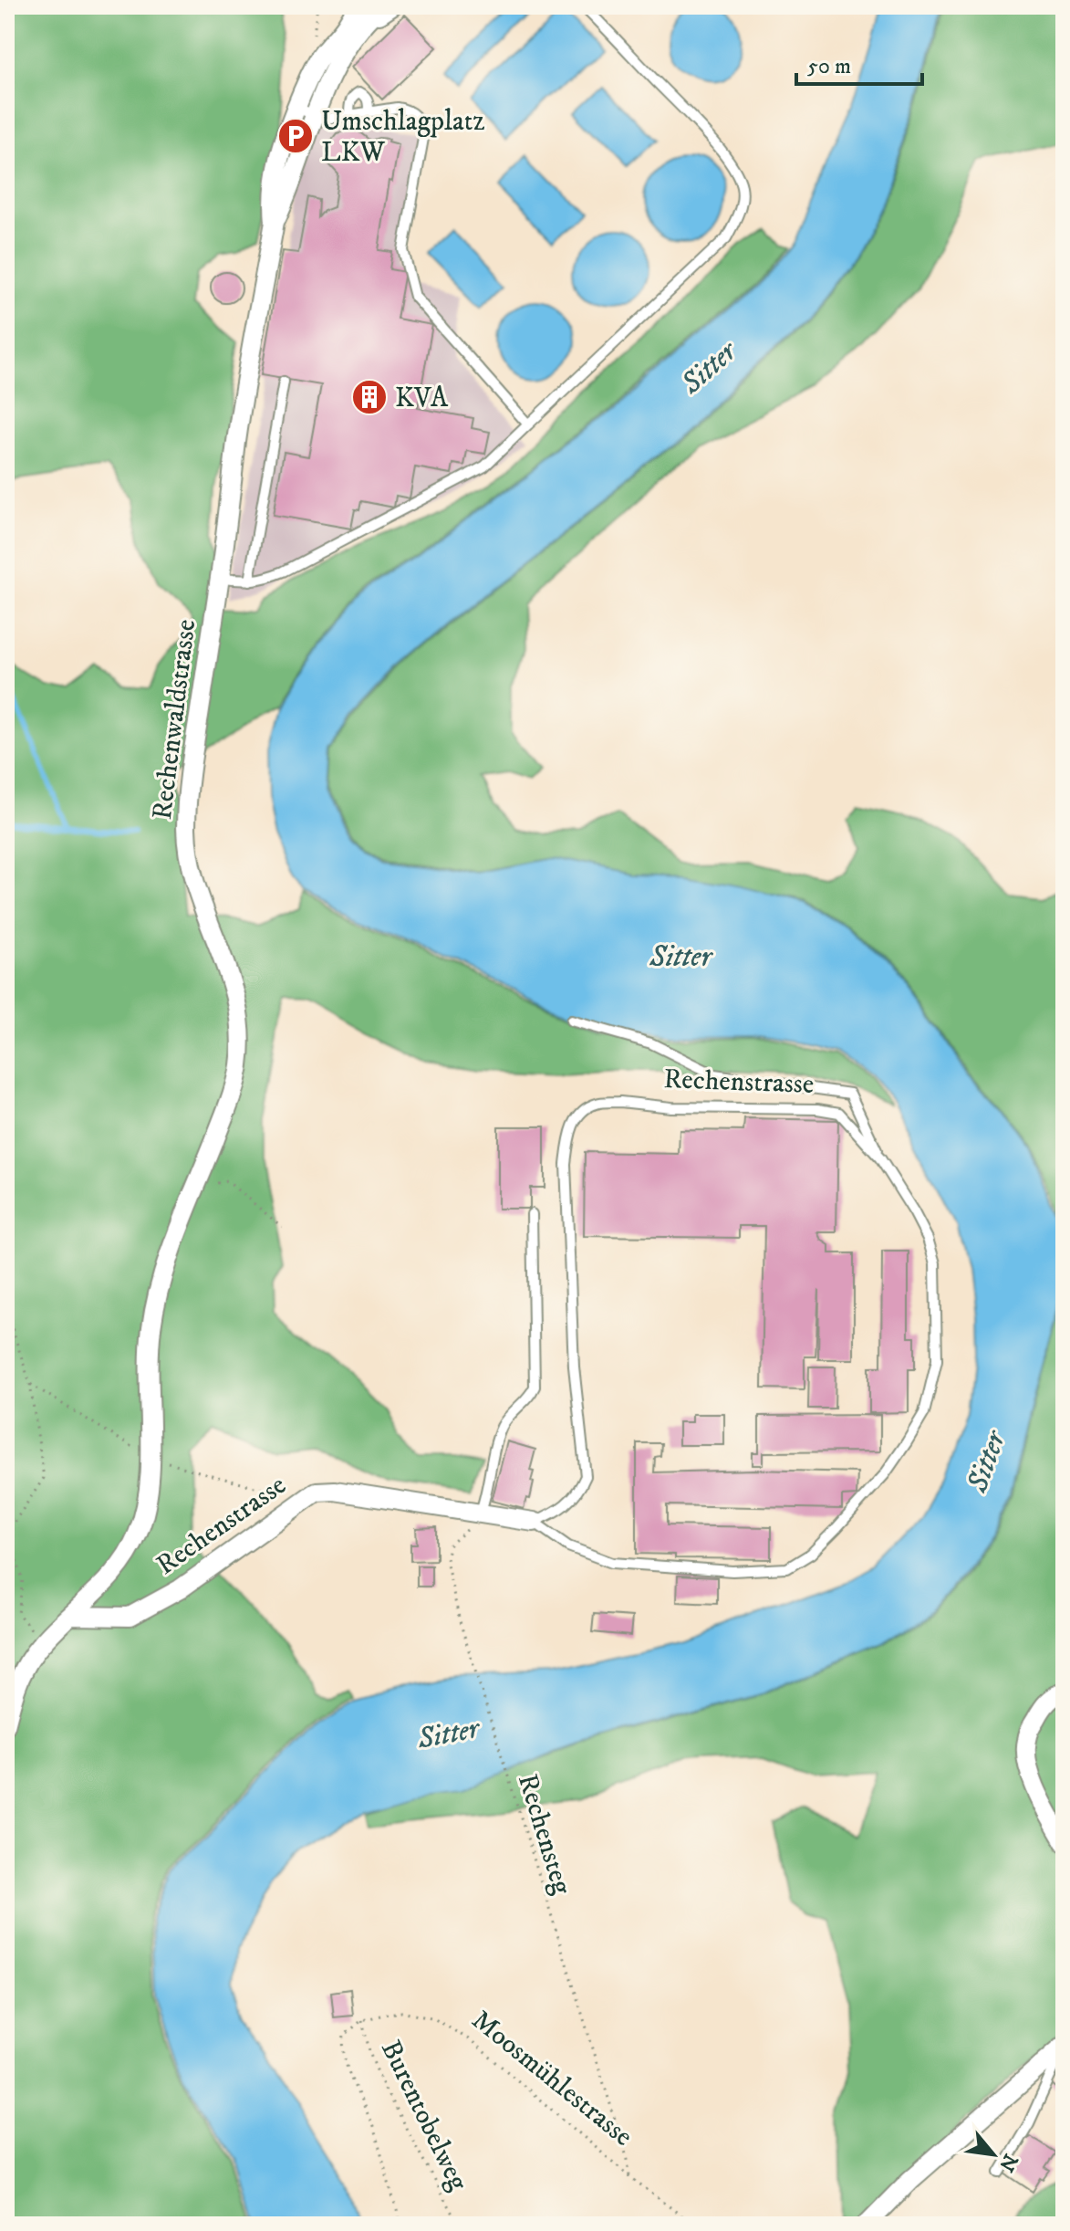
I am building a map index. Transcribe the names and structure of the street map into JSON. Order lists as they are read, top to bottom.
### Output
{
  "streets": {
    "street": ["Rechenwaldstrasse", "Rechenstrasse"],
    "path": ["Rechensteg", "Moosmühlestrasse", "Burentobelweg"]
  },
  "crossings": [
    ["Rechenwaldstrasse", "Rechenstrasse"],
    ["Rechenstrasse", "Rechensteg"],
    ["Rechensteg", "Moosmühlestrasse"],
    ["Moosmühlestrasse", "Burentobelweg"]
  ],
  "water": ["Sitter"],
  "places": {
    "parking": ["Umschlagplatz LKW"],
    "building": ["KVA"]
  },
  "scale_bar": "50 m",
  "north": "bottom right"
}
